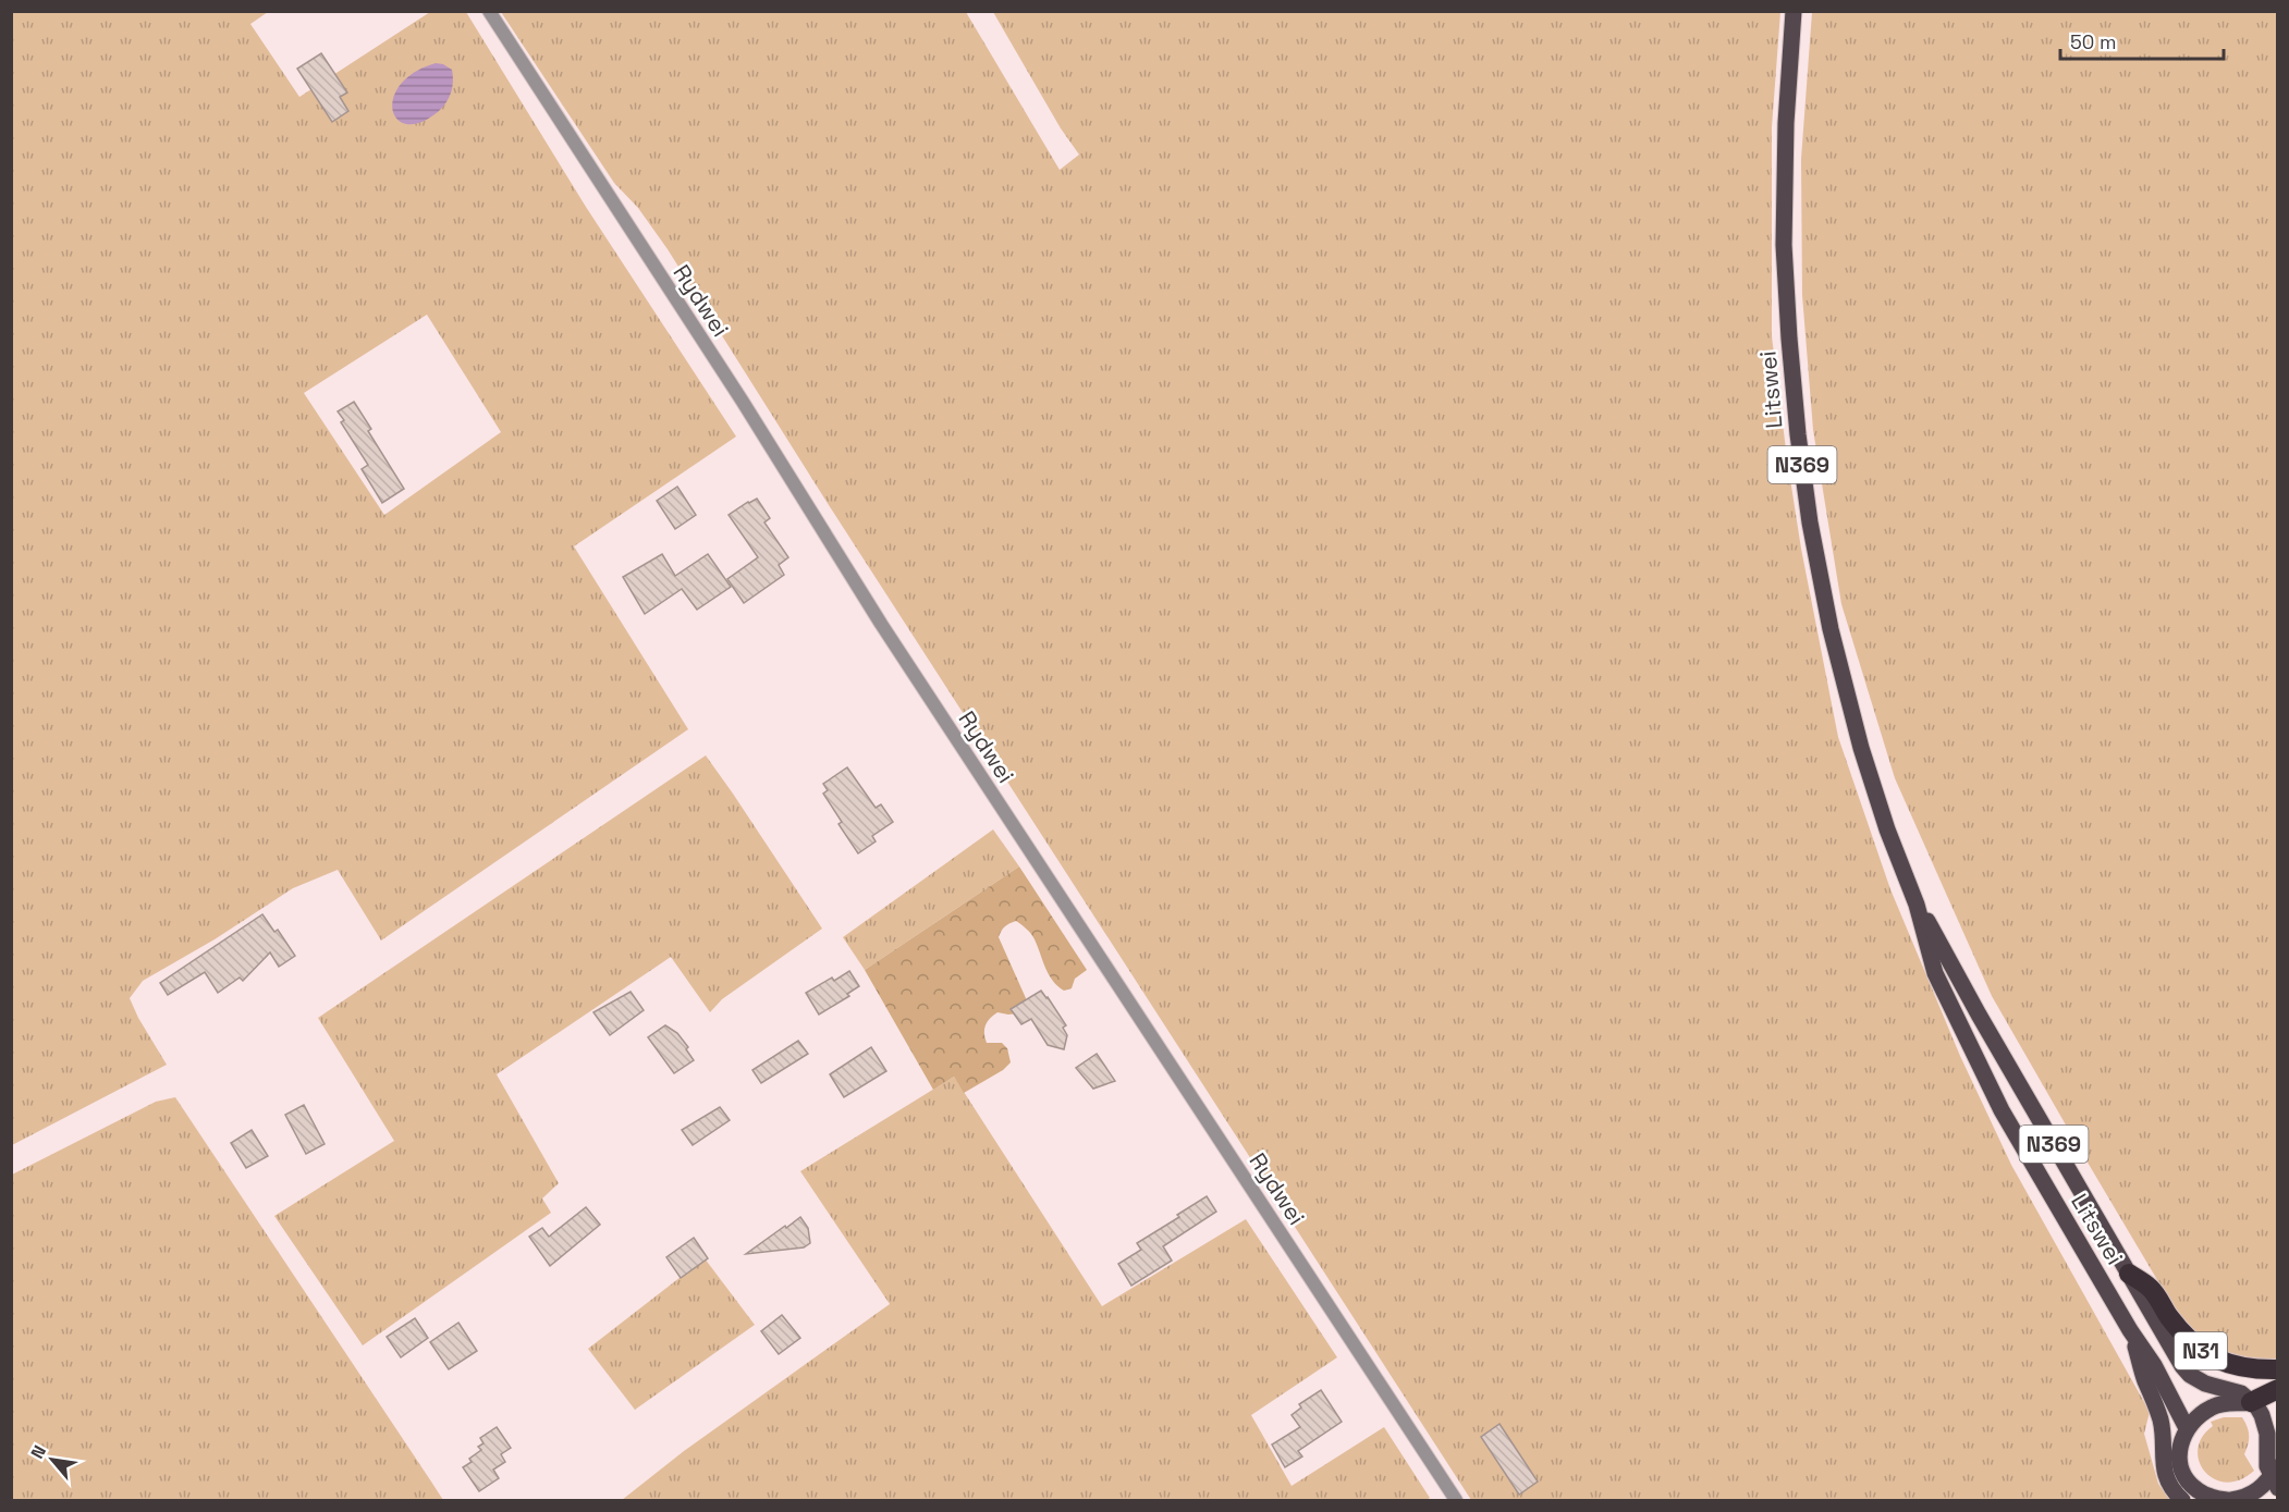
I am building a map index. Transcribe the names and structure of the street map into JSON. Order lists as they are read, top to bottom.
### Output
{
  "streets": {
    "highway": ["N31"],
    "main road": ["Litswei", "N369"],
    "street": ["Rydwei"]
  },
  "crossings": [
    ["Litswei", "N369"],
    ["Litswei", "N31"]
  ],
  "scale_bar": "50 m",
  "north": "top left"
}
